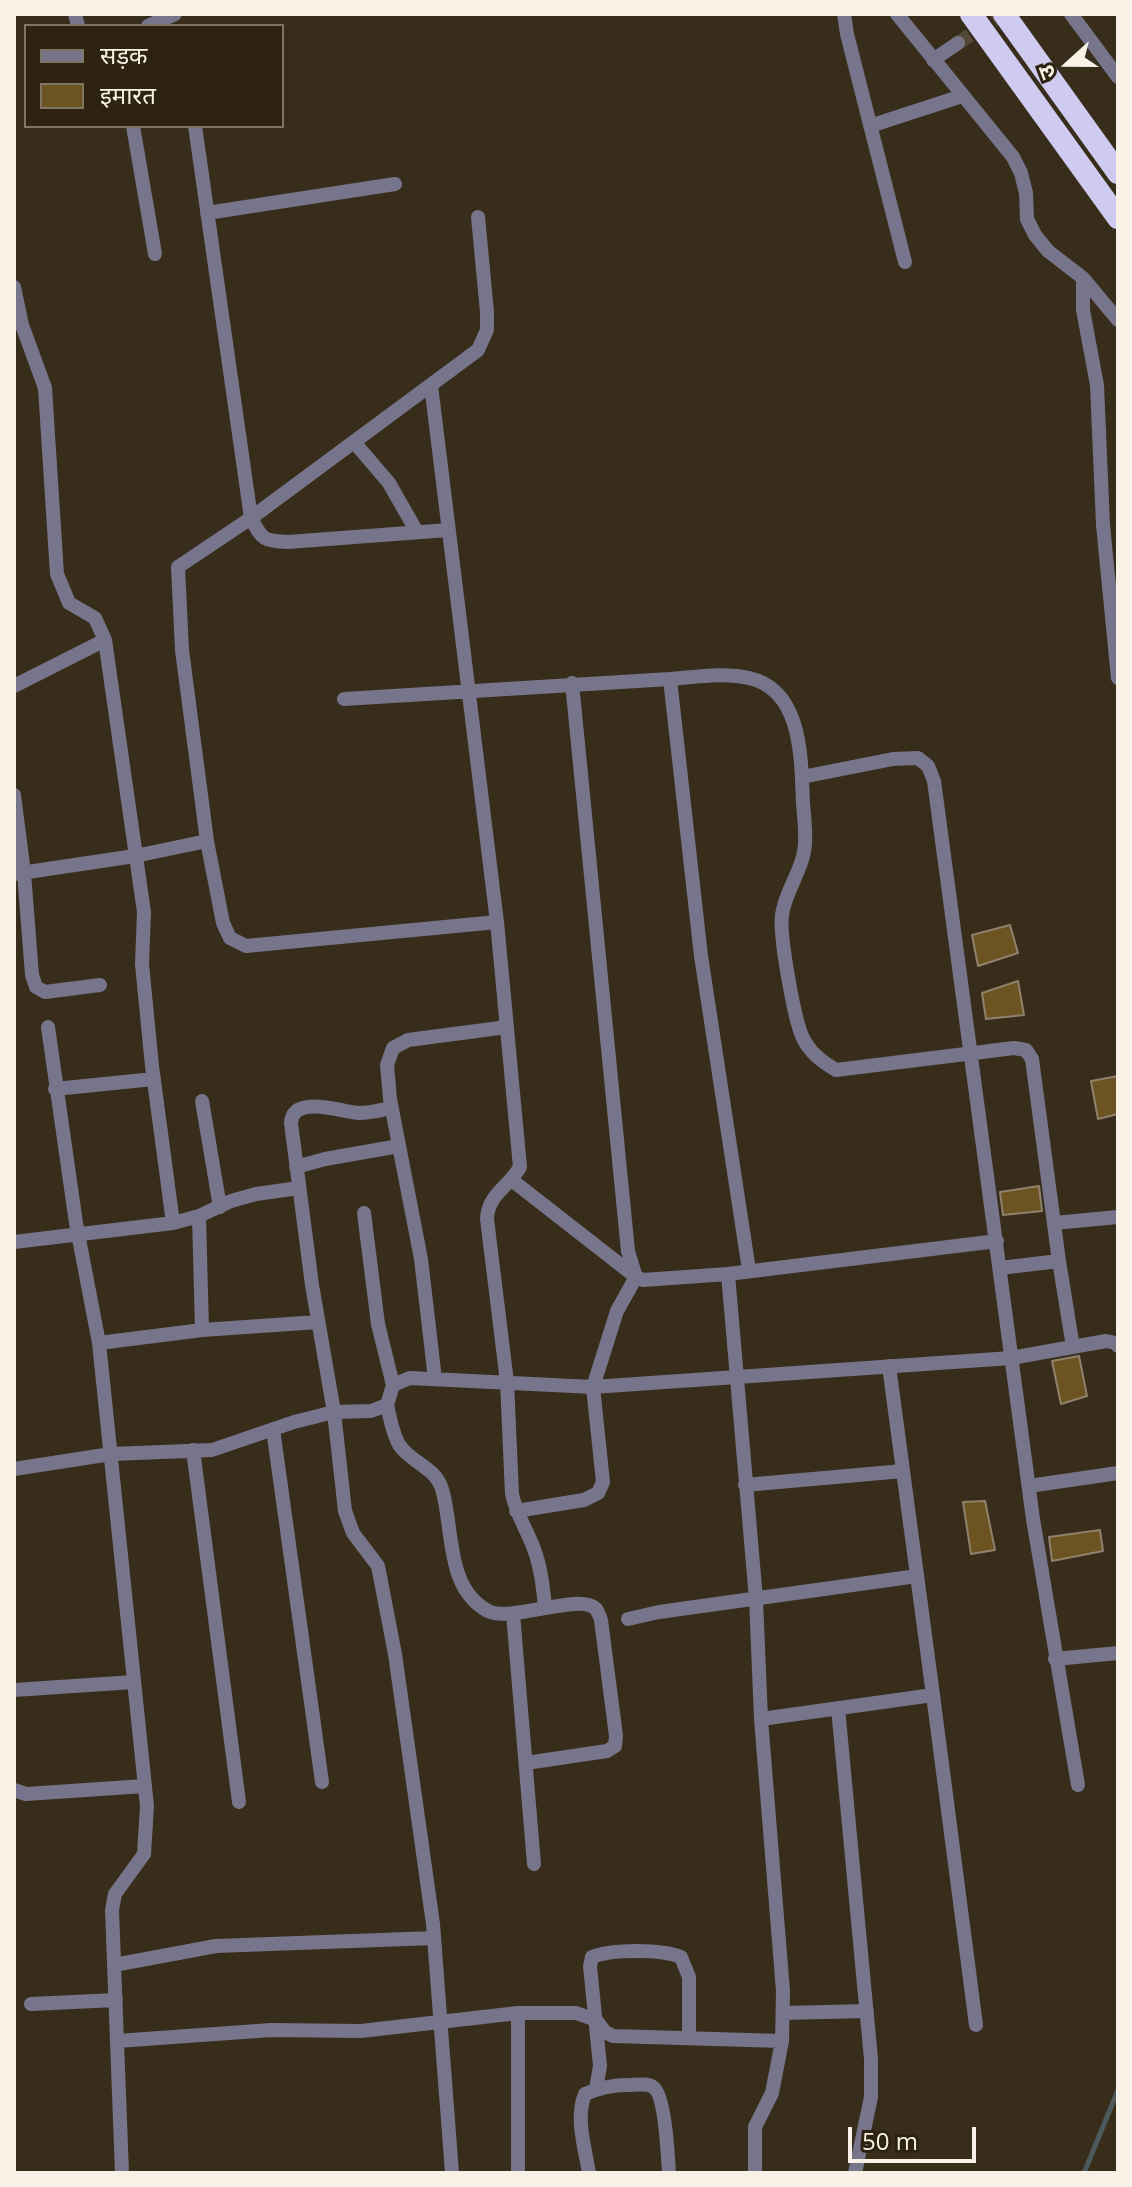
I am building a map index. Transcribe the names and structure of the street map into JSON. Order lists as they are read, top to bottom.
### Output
{
  "legend": ["सड़क", "इमारत"],
  "scale_bar": "50 m",
  "north": "left"
}
